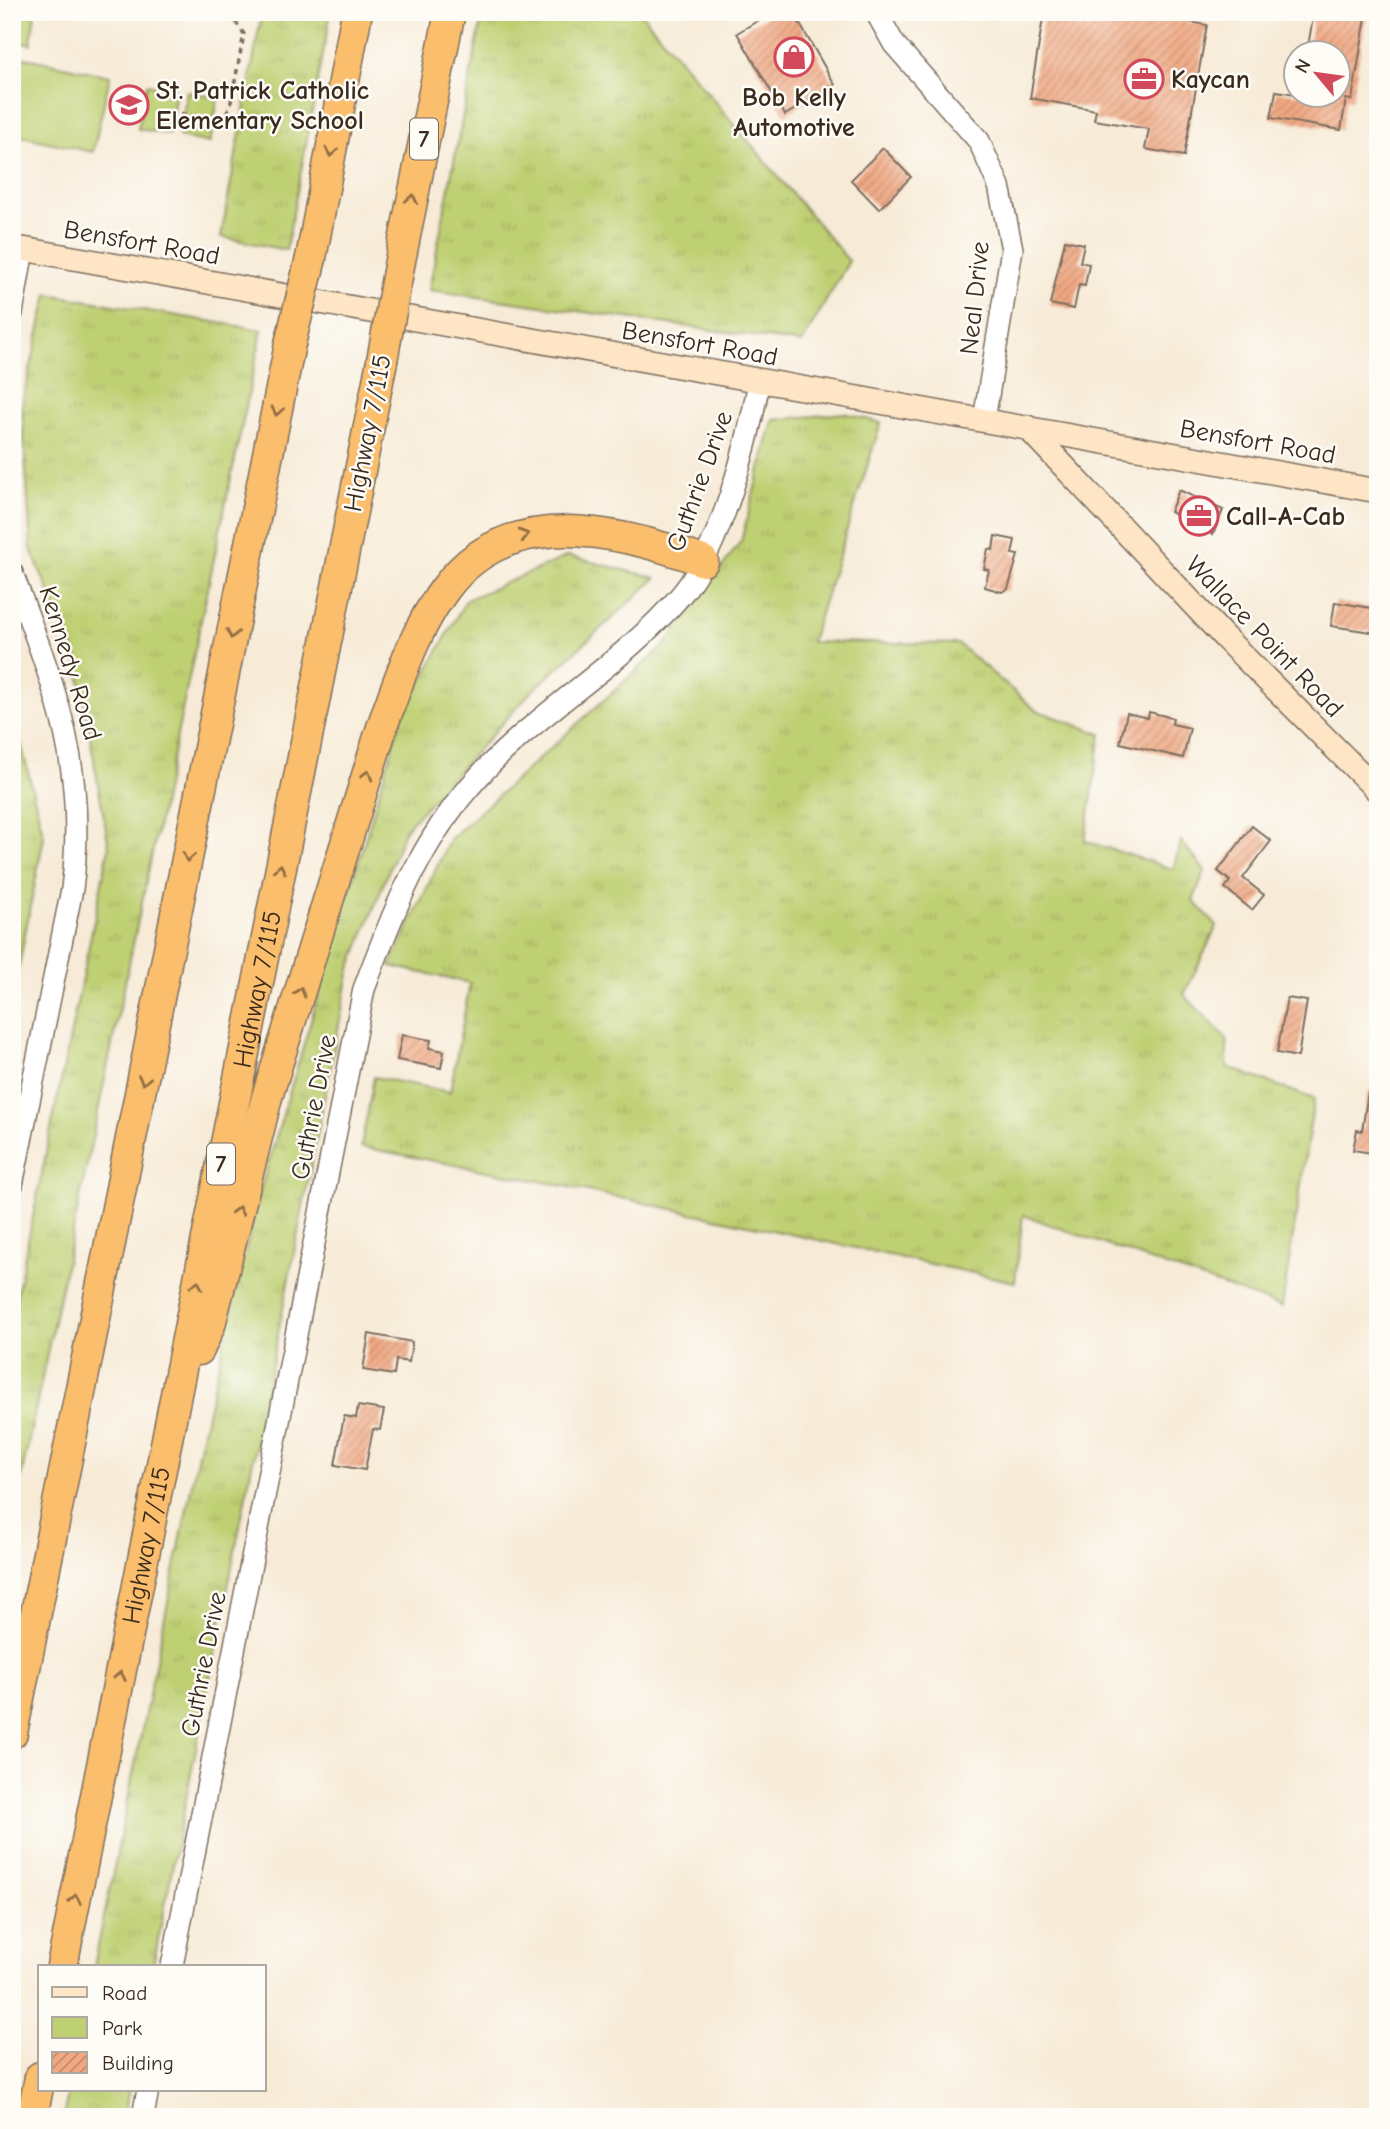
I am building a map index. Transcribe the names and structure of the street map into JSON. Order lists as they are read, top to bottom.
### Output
{
  "streets": {
    "highway": ["7", "Highway 7/115"],
    "main road": ["Bensfort Road", "Wallace Point Road"],
    "street": ["Neal Drive", "Guthrie Drive", "Kennedy Road"]
  },
  "crossings": [
    ["Bensfort Road", "Neal Drive"],
    ["Bensfort Road", "Guthrie Drive"],
    ["Bensfort Road", "Wallace Point Road"]
  ],
  "places": {
    "shop": ["Bob Kelly Automotive"],
    "office": ["Kaycan", "Call-A-Cab"],
    "school or university": ["St. Patrick Catholic Elementary School"]
  },
  "legend": ["Road", "Park", "Building"],
  "north": "top left"
}
